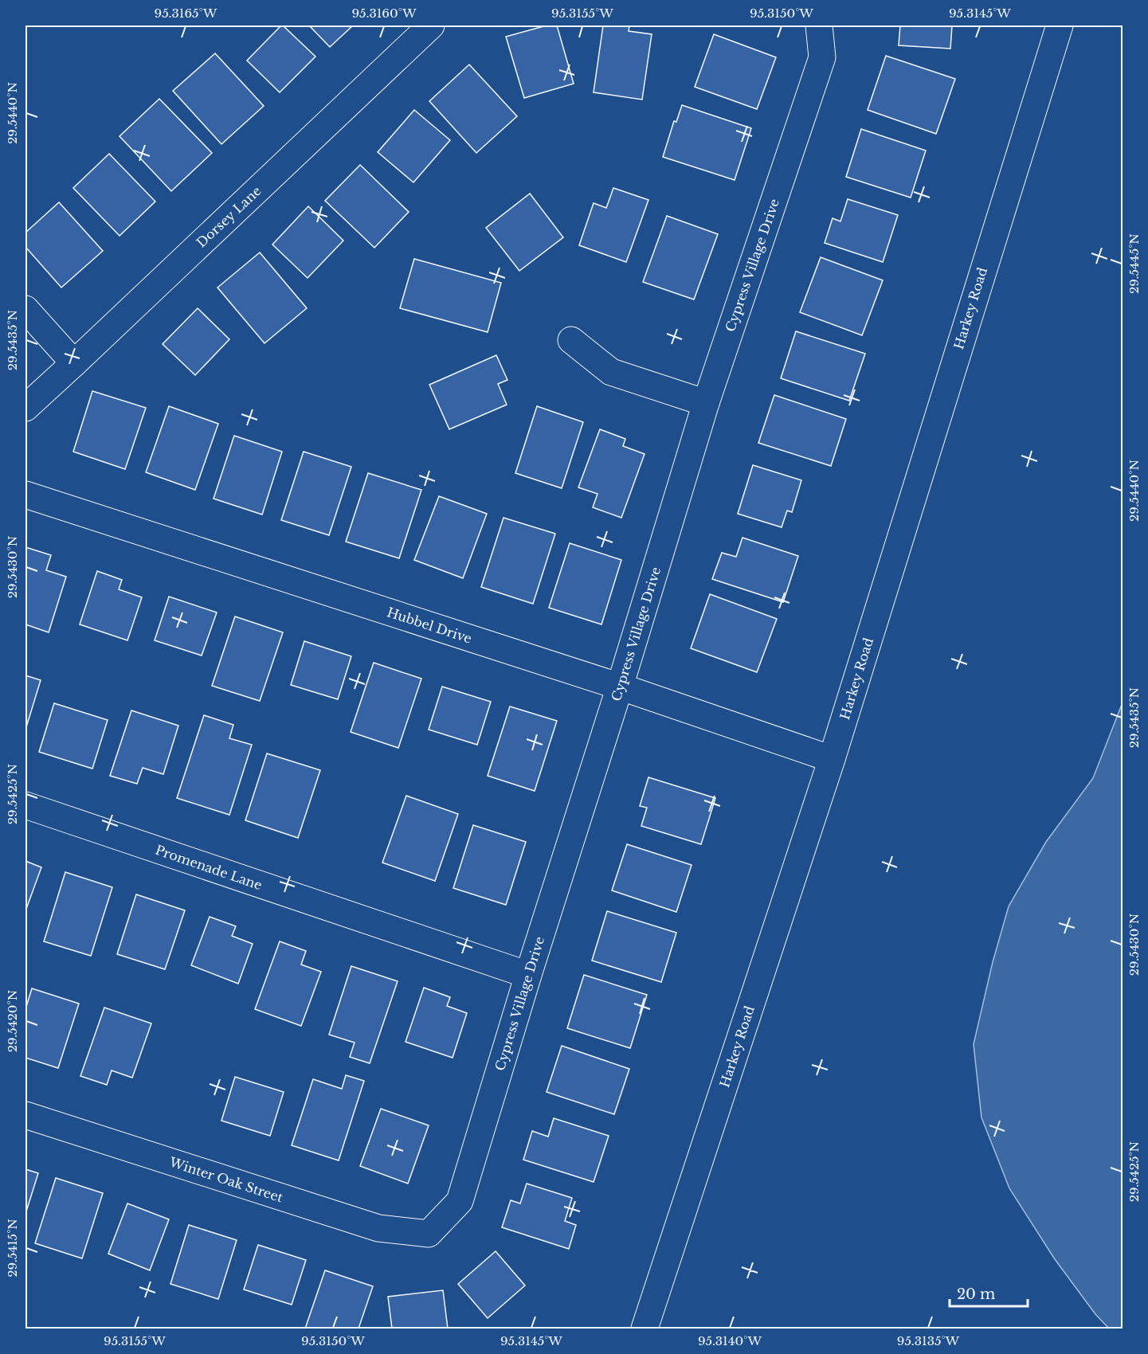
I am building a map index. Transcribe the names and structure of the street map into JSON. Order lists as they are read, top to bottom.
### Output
{
  "streets": {
    "street": [
      "Dorsey Lane",
      "Cypress Village Drive",
      "Harkey Road",
      "Hubbel Drive",
      "Promenade Lane",
      "Winter Oak Street"
    ]
  },
  "crossings": [
    ["Cypress Village Drive", "Hubbel Drive"],
    ["Cypress Village Drive", "Promenade Lane"],
    ["Cypress Village Drive", "Winter Oak Street"],
    ["Harkey Road", "Hubbel Drive"]
  ],
  "scale_bar": "20 m",
  "coordinates": [
    "95.3165°W",
    "95.3160°W",
    "95.3155°W",
    "95.3150°W",
    "95.3145°W",
    "29.5440°N",
    "29.5445°N",
    "29.5435°N",
    "29.5430°N",
    "29.5425°N",
    "29.5420°N",
    "29.5415°N",
    "95.3140°W",
    "95.3135°W"
  ]
}
